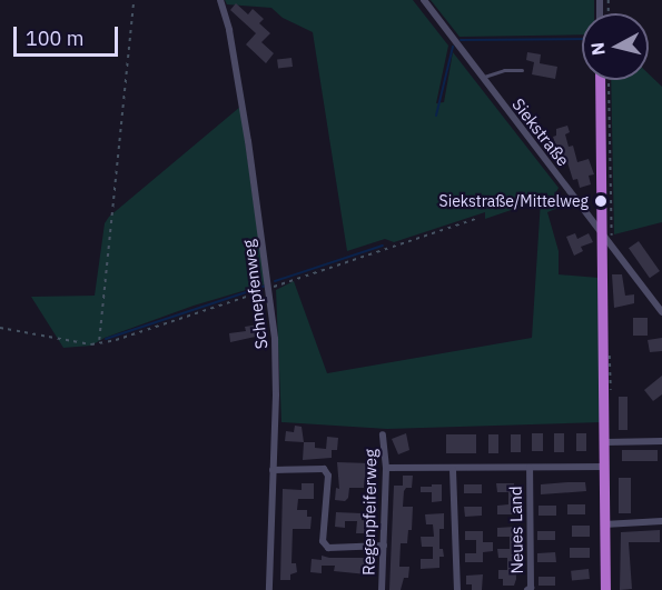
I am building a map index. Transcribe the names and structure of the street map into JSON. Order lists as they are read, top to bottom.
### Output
{
  "streets": {
    "street": [
      "Siekstraße",
      "Schnepfenweg",
      "Regenpfeiferweg",
      "Neues Land"
    ]
  },
  "crossings": [
    ["Regenpfeiferweg", "Neues Land"]
  ],
  "places": ["Siekstraße/Mittelweg"],
  "scale_bar": "100 m",
  "north": "left"
}
